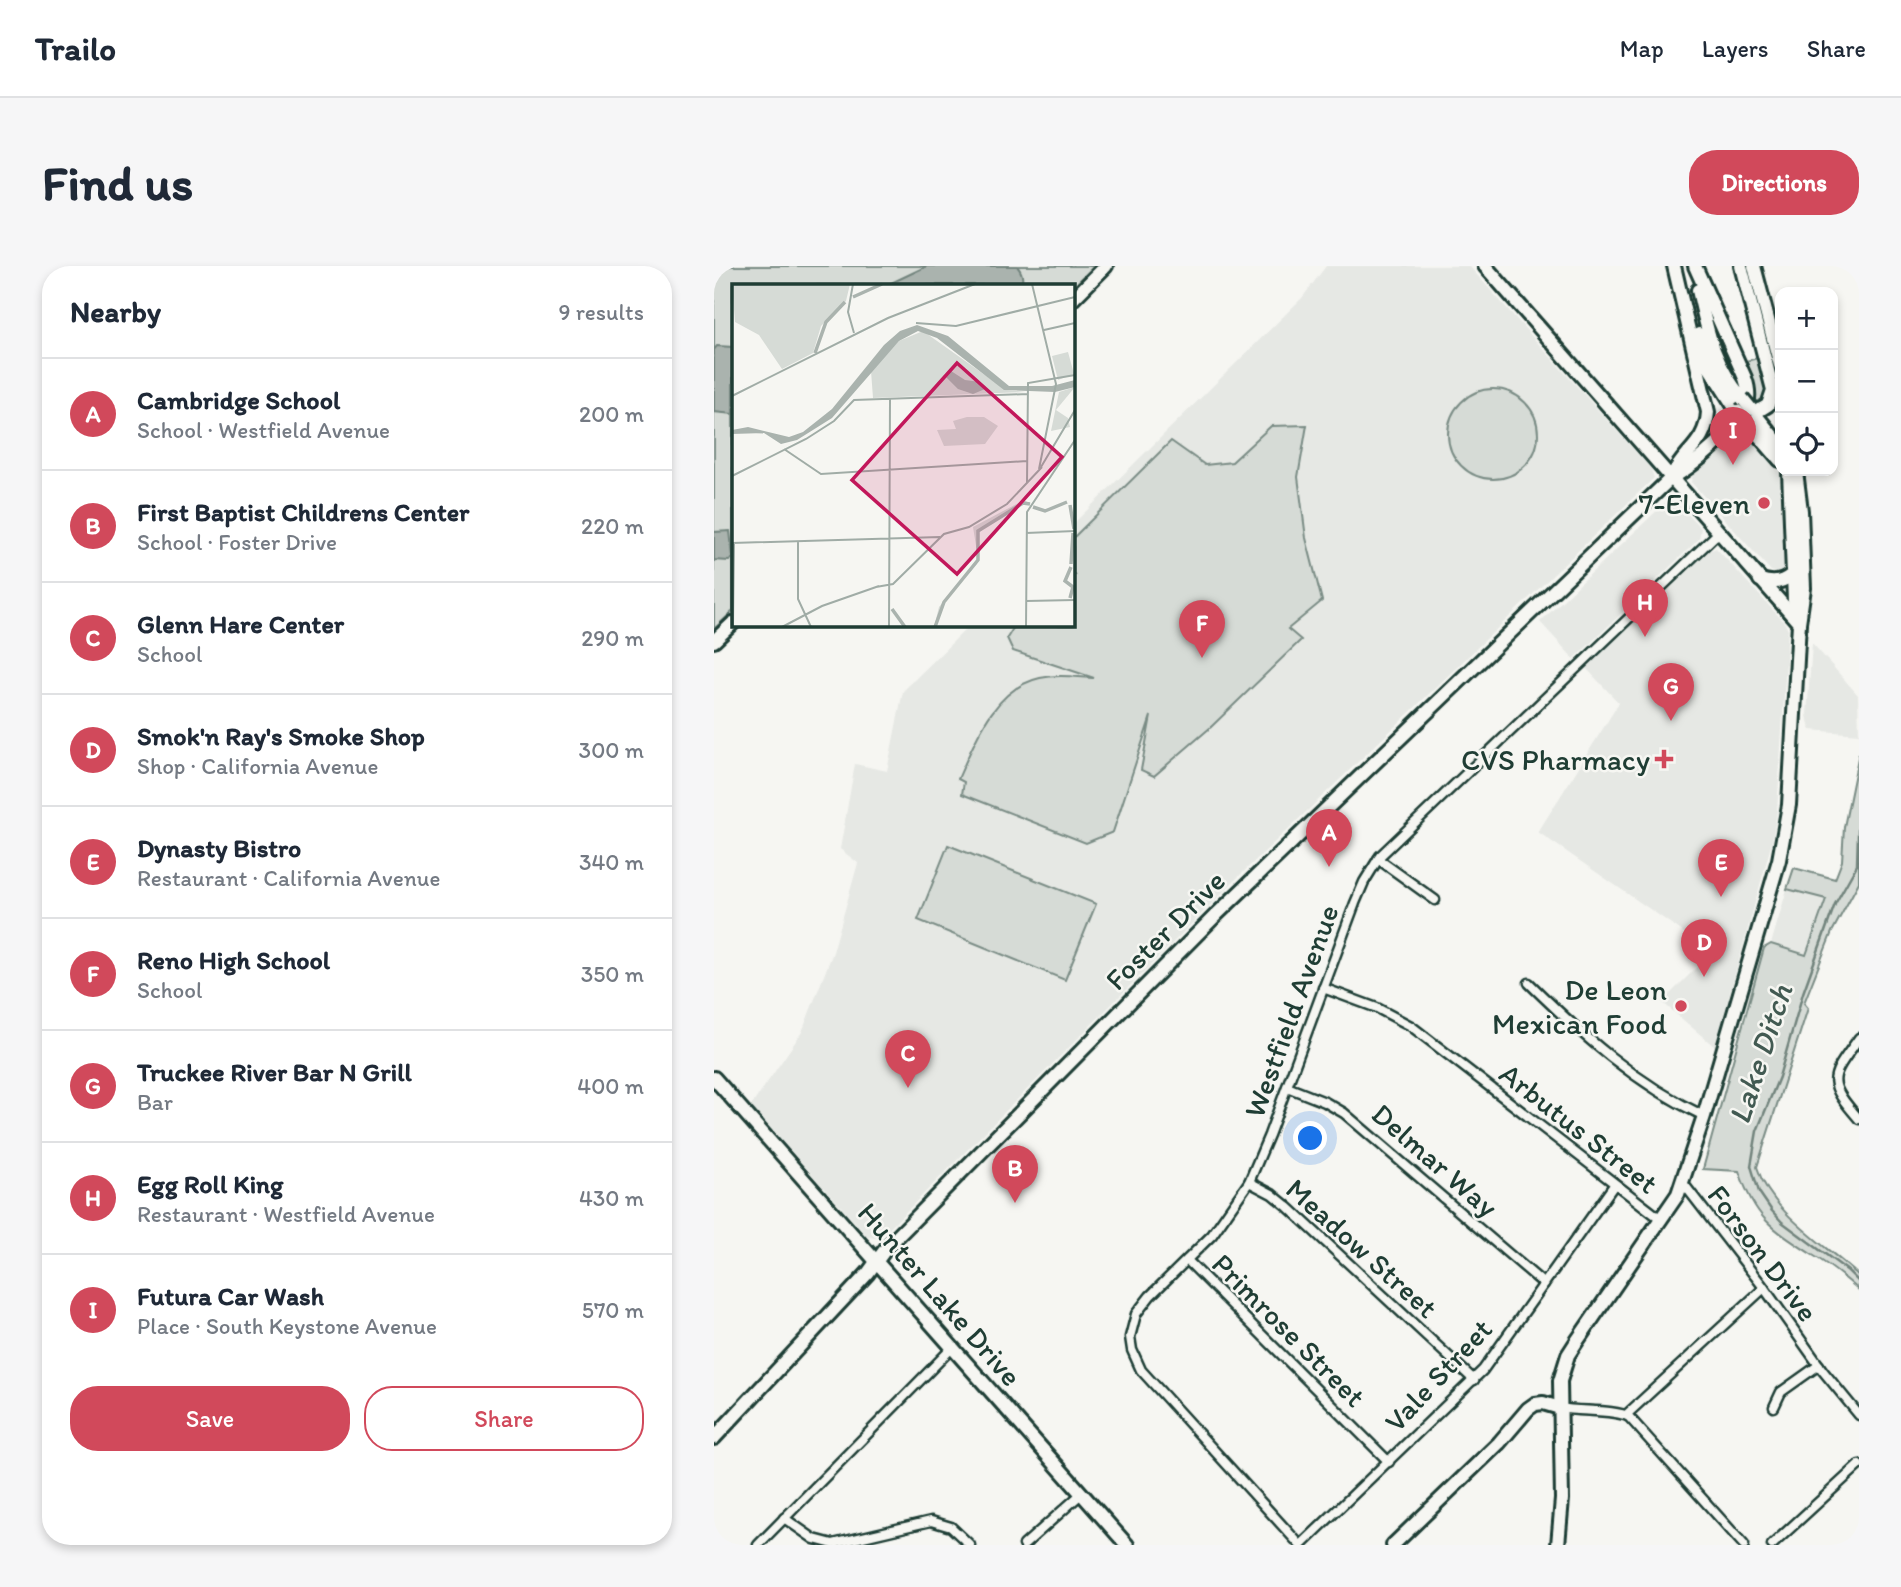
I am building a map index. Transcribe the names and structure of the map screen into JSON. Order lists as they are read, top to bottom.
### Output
{
  "streets": {
    "street": [
      "Foster Drive",
      "Westfield Avenue",
      "Arbutus Street",
      "Delmar Way",
      "Meadow Street",
      "Forson Drive",
      "Hunter Lake Drive",
      "Primrose Street",
      "Vale Street"
    ]
  },
  "crossings": [
    ["Foster Drive", "Hunter Lake Drive"],
    ["Westfield Avenue", "Arbutus Street"],
    ["Westfield Avenue", "Delmar Way"],
    ["Westfield Avenue", "Meadow Street"],
    ["Westfield Avenue", "Primrose Street"],
    ["Westfield Avenue", "Vale Street"],
    ["Arbutus Street", "Vale Street"],
    ["Delmar Way", "Vale Street"],
    ["Meadow Street", "Vale Street"],
    ["Primrose Street", "Vale Street"]
  ],
  "water": ["Lake Ditch"],
  "places": {
    "other": ["7-Eleven", "De Leon Mexican Food"],
    "health": ["CVS Pharmacy"]
  },
  "page": {
    "header": "Trailo",
    "nav": ["Map", "Layers", "Share"],
    "buttons": [
      "Directions",
      ["Save", "Share"]
    ],
    "title": "Find us",
    "heading": ["Nearby", "9 results"],
    "map_buttons": ["+", "−"],
    "list": [
      {
        "mark": "A",
        "name": "Cambridge School",
        "note": "School · Westfield Avenue",
        "value": "200 m"
      },
      {
        "mark": "B",
        "name": "First Baptist Childrens Center",
        "note": "School · Foster Drive",
        "value": "220 m"
      },
      {
        "mark": "C",
        "name": "Glenn Hare Center",
        "note": "School",
        "value": "290 m"
      },
      {
        "mark": "D",
        "name": "Smok'n Ray's Smoke Shop",
        "note": "Shop · California Avenue",
        "value": "300 m"
      },
      {
        "mark": "E",
        "name": "Dynasty Bistro",
        "note": "Restaurant · California Avenue",
        "value": "340 m"
      },
      {
        "mark": "F",
        "name": "Reno High School",
        "note": "School",
        "value": "350 m"
      },
      {
        "mark": "G",
        "name": "Truckee River Bar N Grill",
        "note": "Bar",
        "value": "400 m"
      },
      {
        "mark": "H",
        "name": "Egg Roll King",
        "note": "Restaurant · Westfield Avenue",
        "value": "430 m"
      },
      {
        "mark": "I",
        "name": "Futura Car Wash",
        "note": "Place · South Keystone Avenue",
        "value": "570 m"
      }
    ],
    "pins": [
      "I",
      "H",
      "F",
      "G",
      "A",
      "E",
      "D",
      "C",
      "B"
    ]
  }
}
